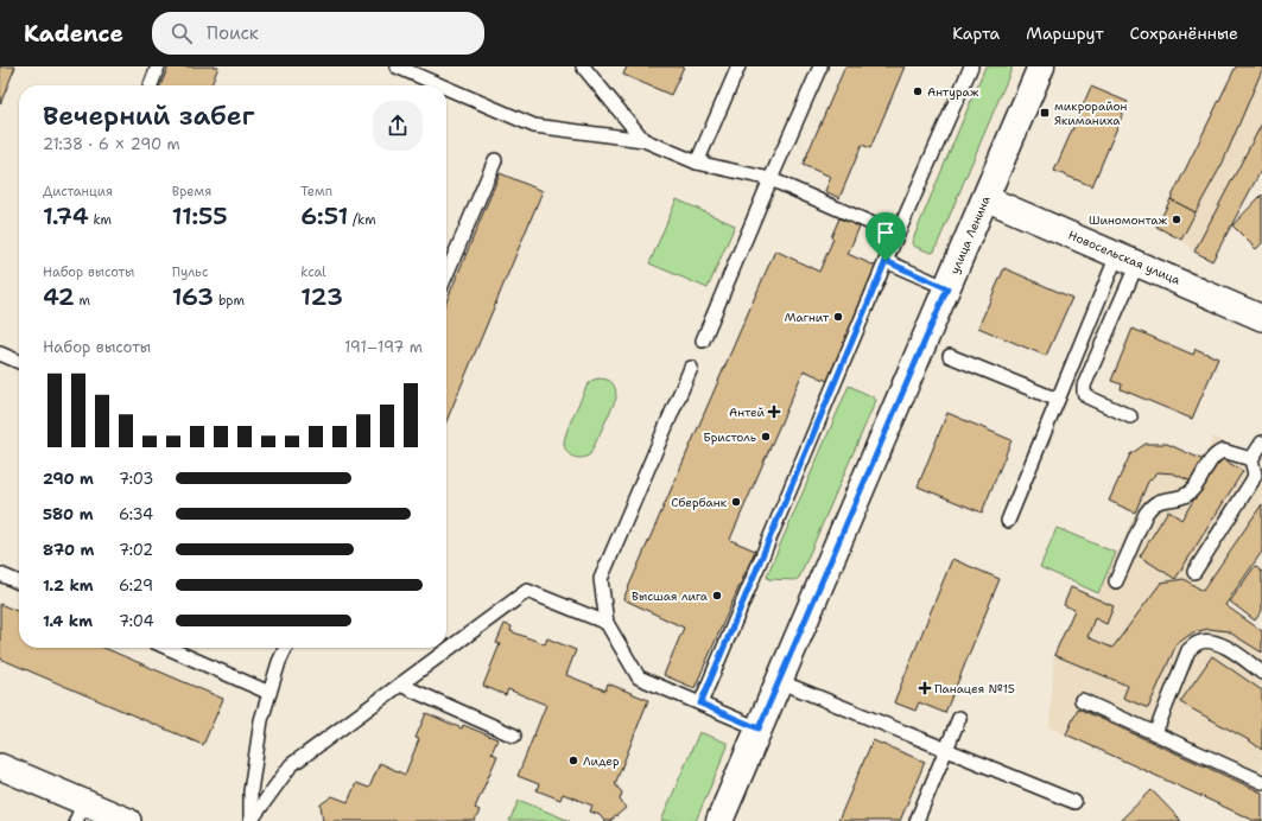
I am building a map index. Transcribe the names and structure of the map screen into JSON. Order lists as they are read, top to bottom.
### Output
{
  "streets": {
    "main road": ["улица Ленина"],
    "street": ["Новосельская улица"]
  },
  "crossings": [
    ["улица Ленина", "Новосельская улица"]
  ],
  "places": {
    "other": [
      "Антураж",
      "Шиномонтаж",
      "Магнит",
      "Бристоль",
      "Сбербанк",
      "Высшая лига",
      "Лидер"
    ],
    "transit": ["микрорайон Якиманиха"],
    "health": ["Антей", "Панацея №15"]
  },
  "page": {
    "header": "Kadence",
    "search": "Поиск",
    "nav": ["Карта", "Маршрут", "Сохранённые"],
    "heading": ["Вечерний забег", "21:38 · 6 × 290 m"],
    "stats": [
      ["Дистанция", "1.74 km"],
      ["Время", "11:55"],
      ["Темп", "6:51 /km"],
      ["Набор высоты", "42 m"],
      ["Пульс", "163 bpm"],
      ["kcal", "123"]
    ],
    "chart": ["Набор высоты", "191–197 m"],
    "list": [
      {
        "name": "290 m",
        "note": "7:03"
      },
      {
        "name": "580 m",
        "note": "6:34"
      },
      {
        "name": "870 m",
        "note": "7:02"
      },
      {
        "name": "1.2 km",
        "note": "6:29"
      },
      {
        "name": "1.4 km",
        "note": "7:04"
      }
    ]
  }
}
